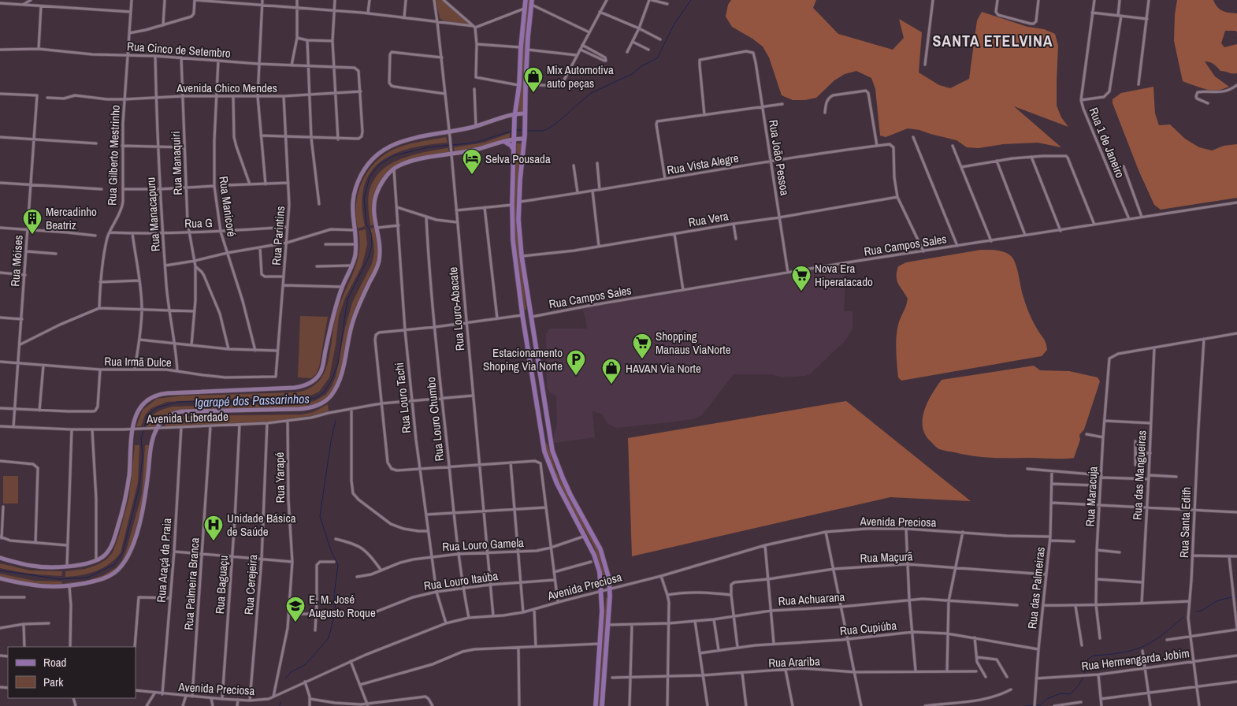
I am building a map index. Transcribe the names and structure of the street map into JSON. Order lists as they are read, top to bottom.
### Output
{
  "streets": {
    "street": [
      "Rua Cinco de Setembro",
      "Avenida Chico Mendes",
      "Rua 1 de Janeiro",
      "Rua Gilberto Mestrinho",
      "Rua João Pessoa",
      "Rua Manaquiri",
      "Rua Vista Alegre",
      "Rua Manicoré",
      "Rua Manacapuru",
      "Rua Vera",
      "Rua G",
      "Rua Parintins",
      "Rua Campos Sales",
      "Rua Móises",
      "Rua Louro-Abacate",
      "Rua Irmã Dulce",
      "Rua Louro Tachi",
      "Avenida Liberdade",
      "Rua Louro Chumbo",
      "Rua das Mangueiras",
      "Rua Yarapé",
      "Rua Maracuja",
      "Avenida Preciosa",
      "Rua Santa Edith",
      "Rua Louro Gamela",
      "Rua Maçurã",
      "Rua Araçá da Praia",
      "Rua Louro Itaúba",
      "Rua Palmeira Branca",
      "Rua Baguaçu",
      "Rua Cerejeira",
      "Rua das Palmeiras",
      "Rua Achuarana",
      "Rua Cupiúba",
      "Rua Hermengarda Jobim",
      "Rua Arariba"
    ]
  },
  "crossings": [
    ["Rua Cinco de Setembro", "Avenida Chico Mendes"],
    ["Rua Cinco de Setembro", "Rua Gilberto Mestrinho"],
    ["Rua Cinco de Setembro", "Rua Manaquiri"],
    ["Rua Cinco de Setembro", "Rua Manicoré"],
    ["Rua Cinco de Setembro", "Rua Manacapuru"],
    ["Avenida Chico Mendes", "Rua Gilberto Mestrinho"],
    ["Avenida Chico Mendes", "Rua Manaquiri"],
    ["Avenida Chico Mendes", "Rua Manicoré"],
    ["Avenida Chico Mendes", "Rua Manacapuru"],
    ["Avenida Chico Mendes", "Rua Parintins"],
    ["Rua 1 de Janeiro", "Rua Campos Sales"],
    ["Rua Gilberto Mestrinho", "Rua G"],
    ["Rua João Pessoa", "Rua Vista Alegre"],
    ["Rua João Pessoa", "Rua Vera"],
    ["Rua João Pessoa", "Rua Campos Sales"],
    ["Rua Manaquiri", "Rua G"],
    ["Rua Vista Alegre", "Rua Vera"],
    ["Rua Manicoré", "Rua G"],
    ["Rua Manacapuru", "Rua G"],
    ["Rua Manacapuru", "Rua Irmã Dulce"],
    ["Rua G", "Rua Parintins"],
    ["Rua Parintins", "Rua Irmã Dulce"],
    ["Rua Móises", "Rua Irmã Dulce"],
    ["Rua Móises", "Avenida Liberdade"],
    ["Rua Louro-Abacate", "Avenida Liberdade"],
    ["Rua Louro-Abacate", "Avenida Preciosa"],
    ["Rua Louro-Abacate", "Rua Louro Gamela"],
    ["Rua Louro-Abacate", "Rua Louro Itaúba"],
    ["Rua Louro Tachi", "Avenida Liberdade"],
    ["Rua Louro Tachi", "Avenida Preciosa"],
    ["Rua Louro Tachi", "Rua Louro Gamela"],
    ["Rua Louro Tachi", "Rua Louro Itaúba"],
    ["Avenida Liberdade", "Rua Louro Chumbo"],
    ["Avenida Liberdade", "Rua Yarapé"],
    ["Avenida Liberdade", "Rua Araçá da Praia"],
    ["Avenida Liberdade", "Rua Palmeira Branca"],
    ["Avenida Liberdade", "Rua Baguaçu"],
    ["Avenida Liberdade", "Rua Cerejeira"],
    ["Rua Louro Chumbo", "Avenida Preciosa"],
    ["Rua Louro Chumbo", "Rua Louro Gamela"],
    ["Rua Louro Chumbo", "Rua Louro Itaúba"],
    ["Rua das Mangueiras", "Rua Maracuja"],
    ["Rua Yarapé", "Avenida Preciosa"],
    ["Avenida Preciosa", "Rua Araçá da Praia"],
    ["Avenida Preciosa", "Rua Palmeira Branca"],
    ["Avenida Preciosa", "Rua Baguaçu"],
    ["Avenida Preciosa", "Rua Cerejeira"],
    ["Avenida Preciosa", "Rua das Palmeiras"],
    ["Rua Santa Edith", "Rua Hermengarda Jobim"],
    ["Rua Maçurã", "Rua das Palmeiras"],
    ["Rua das Palmeiras", "Rua Cupiúba"],
    ["Rua das Palmeiras", "Rua Hermengarda Jobim"]
  ],
  "districts": ["SANTA ETELVINA"],
  "water": ["Igarapé dos Passarinhos"],
  "places": {
    "shop": ["Mix Automotiva auto peças", "HAVAN Via Norte"],
    "hotel": ["Selva Pousada"],
    "building": ["Mercadinho Beatriz"],
    "supermarket": ["Nova Era Hiperatacado", "Shopping Manaus ViaNorte"],
    "parking": ["Estacionamento Shoping Via Norte"],
    "hospital": ["Unidade Básica de Saúde"],
    "school or university": ["E. M. José Augusto Roque"]
  },
  "legend": ["Road", "Park"]
}
